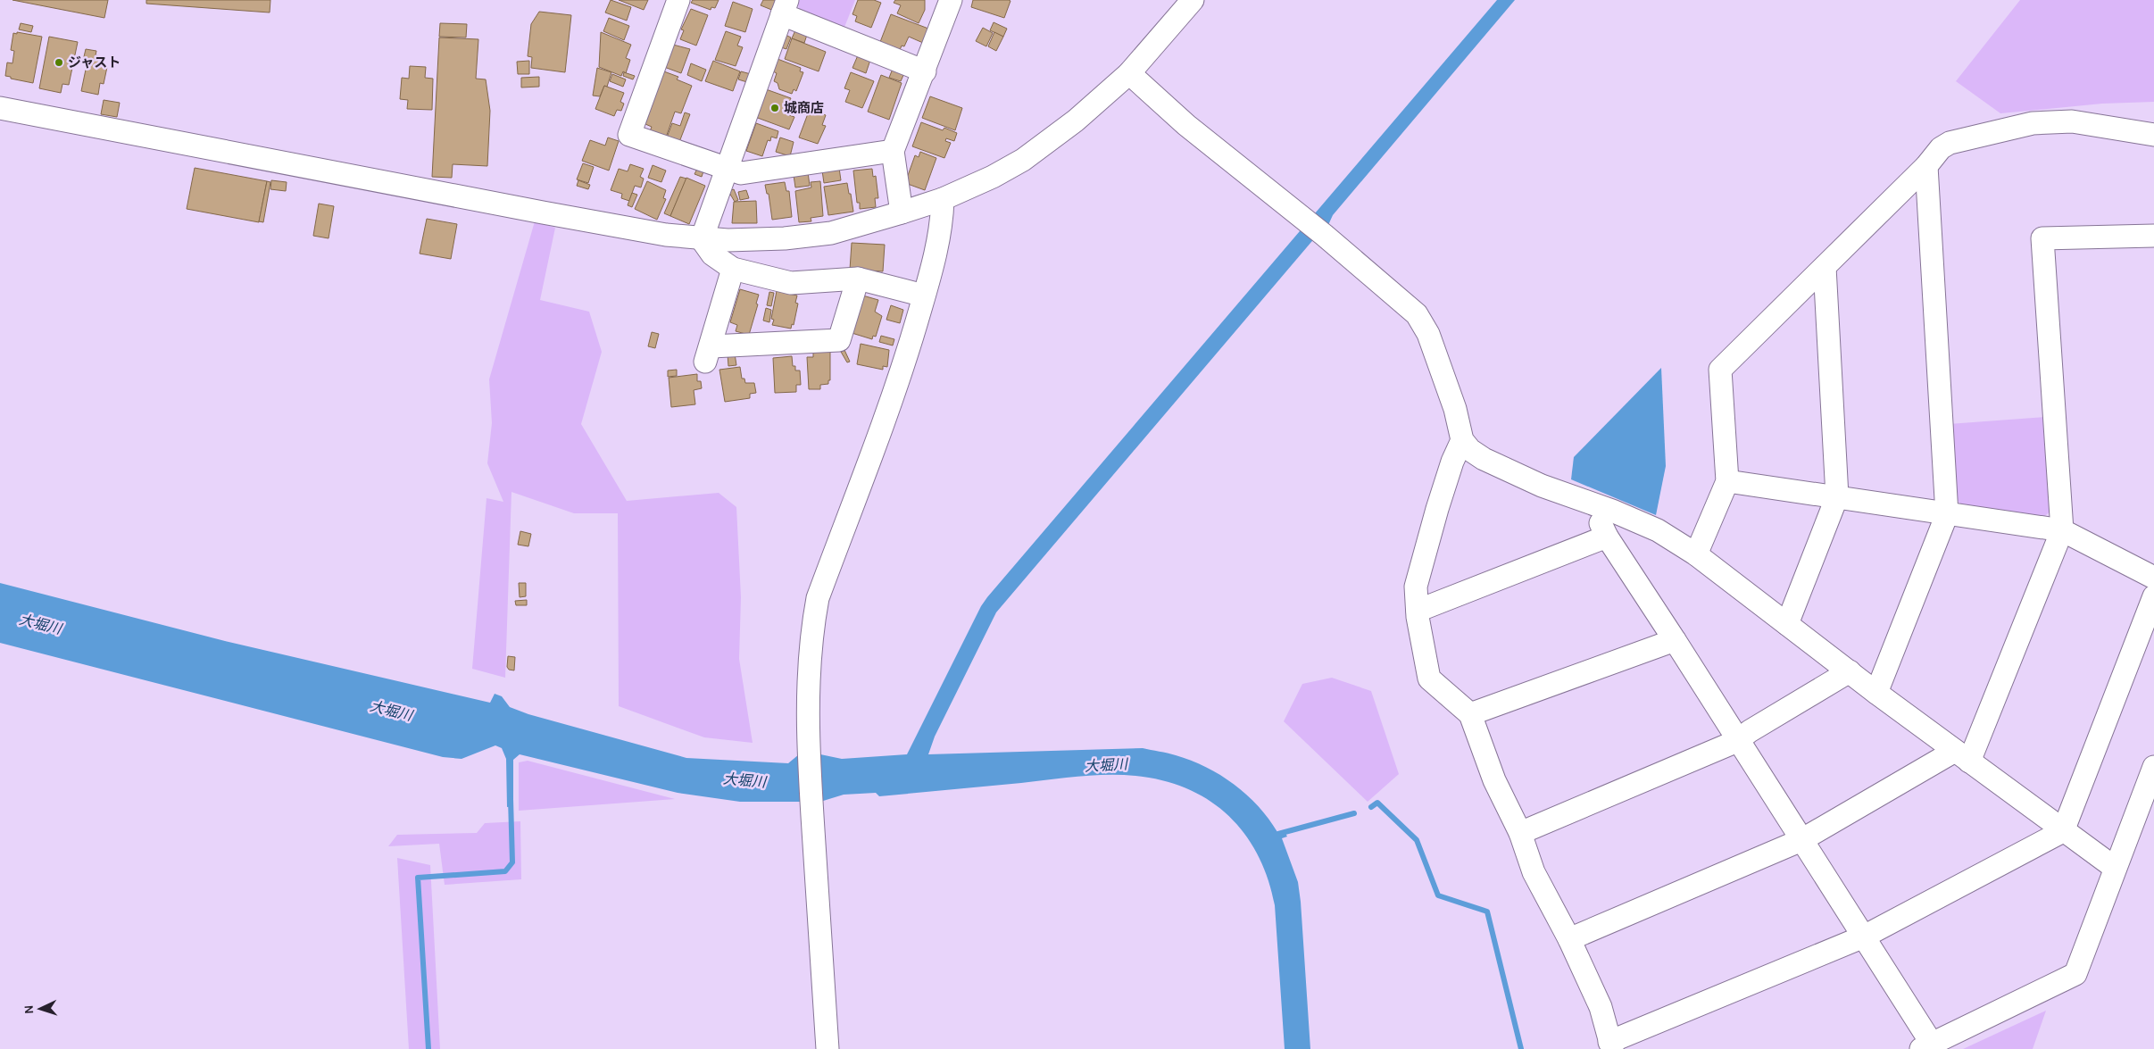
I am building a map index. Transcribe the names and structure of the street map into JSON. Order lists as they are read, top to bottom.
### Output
{
  "water": ["大堀川"],
  "places": ["ジャスト", "城商店"],
  "north": "left"
}
